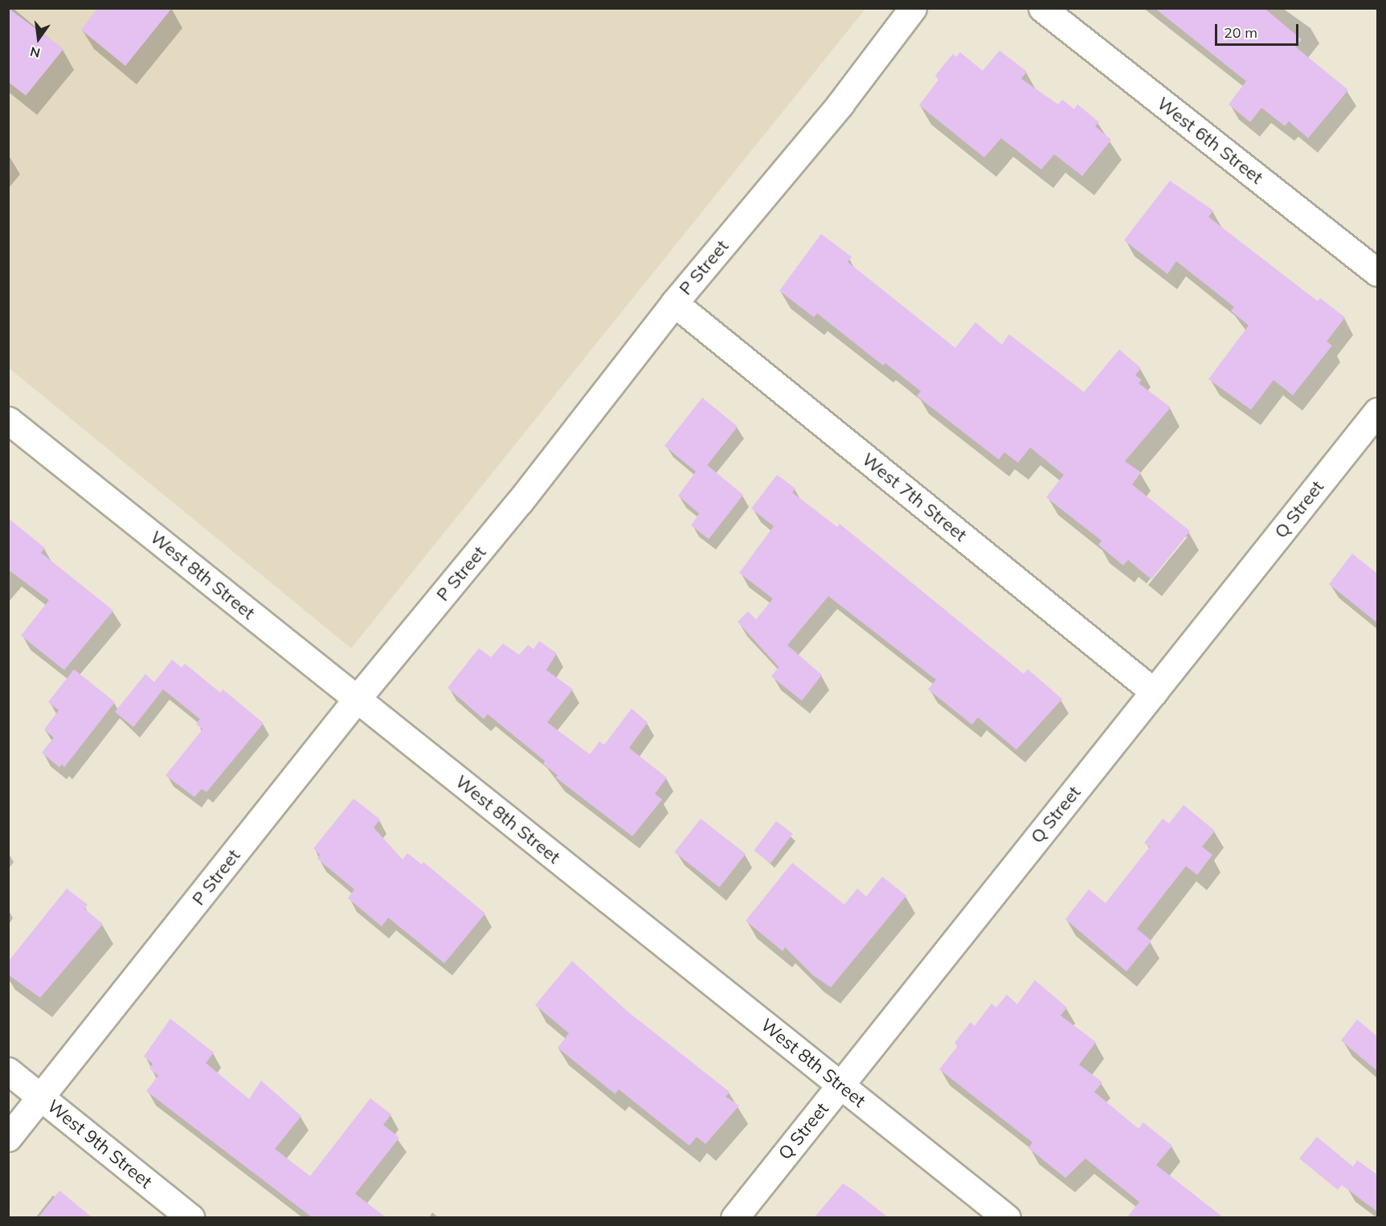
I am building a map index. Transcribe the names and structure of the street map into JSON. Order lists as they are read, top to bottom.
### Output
{
  "streets": {
    "street": [
      "West 6th Street",
      "P Street",
      "West 7th Street",
      "Q Street",
      "West 8th Street",
      "West 9th Street"
    ]
  },
  "crossings": [
    ["P Street", "West 7th Street"],
    ["P Street", "West 8th Street"],
    ["P Street", "West 9th Street"],
    ["West 7th Street", "Q Street"],
    ["Q Street", "West 8th Street"]
  ],
  "scale_bar": "20 m",
  "north": "bottom"
}
